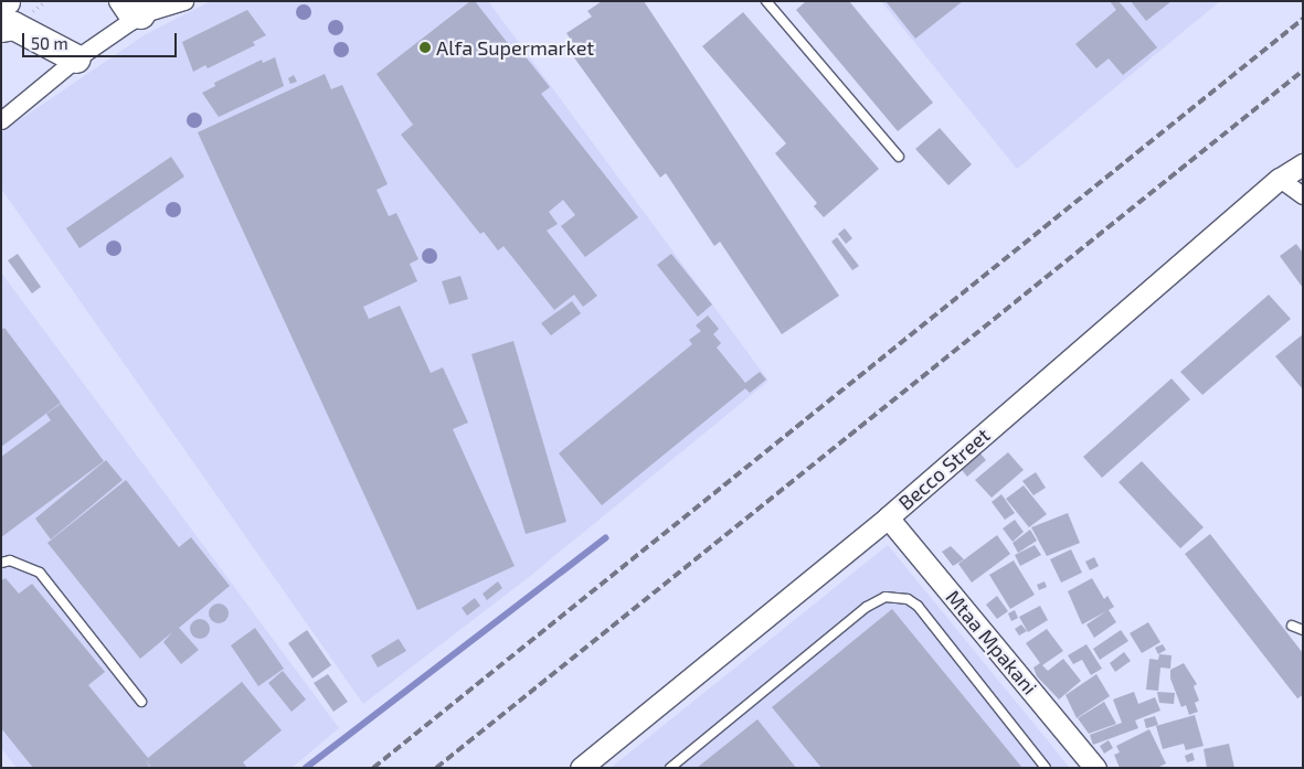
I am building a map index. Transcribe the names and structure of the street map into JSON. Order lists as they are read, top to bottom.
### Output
{
  "streets": {
    "street": ["Becco Street", "Mtaa Mpakani"]
  },
  "crossings": [
    ["Becco Street", "Mtaa Mpakani"]
  ],
  "places": ["Alfa Supermarket"],
  "scale_bar": "50 m"
}
